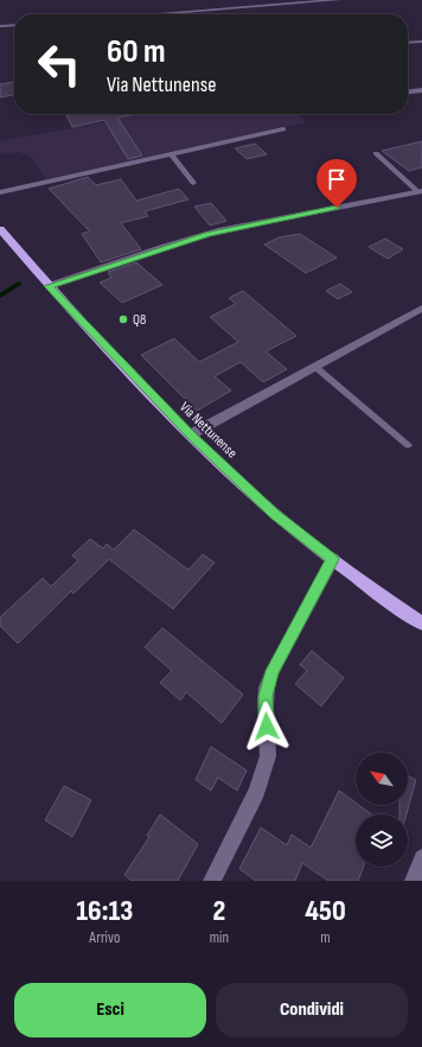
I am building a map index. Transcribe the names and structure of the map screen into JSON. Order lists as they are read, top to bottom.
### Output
{
  "streets": {
    "main road": ["Via Nettunense"]
  },
  "places": ["Q8"],
  "north": "top left",
  "page": {
    "turn": ["60 m", "Via Nettunense"],
    "eta": [
      "16:13",
      "Arrivo",
      "2",
      "min",
      "450",
      "m"
    ],
    "buttons": ["Esci", "Condividi"]
  }
}
